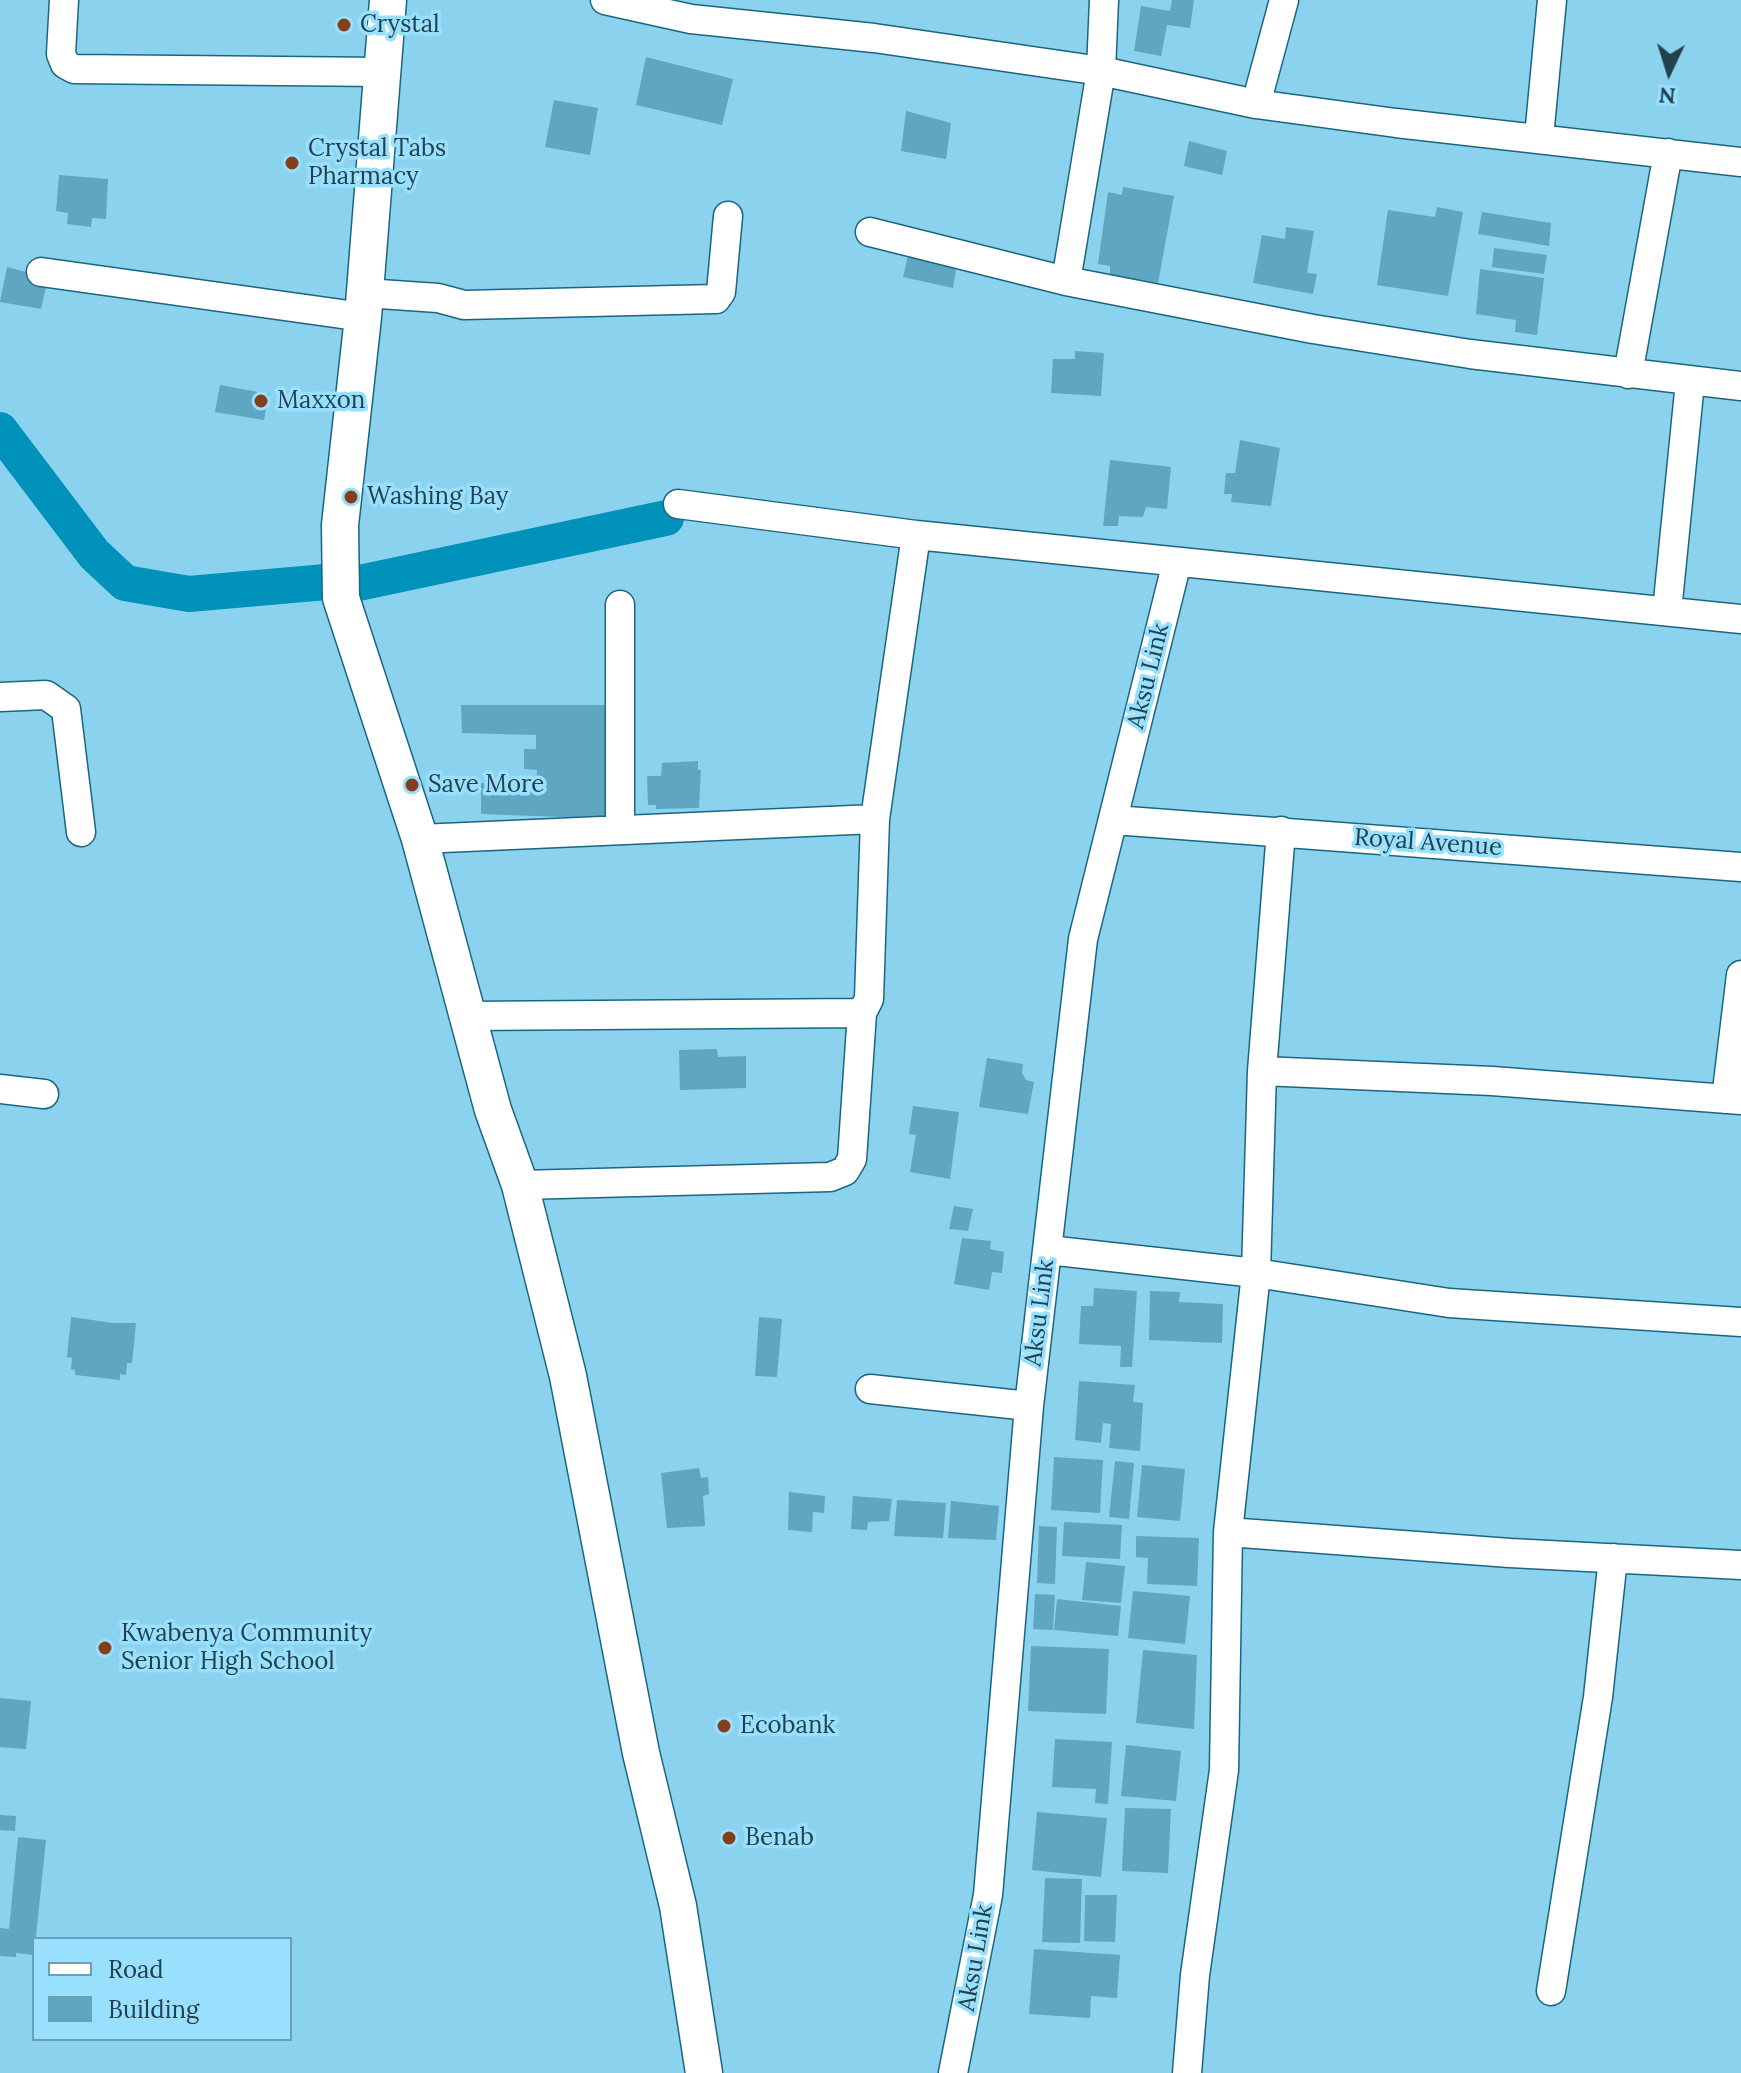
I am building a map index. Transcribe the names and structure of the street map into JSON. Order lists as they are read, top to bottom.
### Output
{
  "streets": {
    "street": ["Aksu Link", "Royal Avenue"]
  },
  "crossings": [
    ["Aksu Link", "Royal Avenue"]
  ],
  "places": [
    "Crystal",
    "Crystal Tabs Pharmacy",
    "Maxxon",
    "Washing Bay",
    "Save More",
    "Kwabenya Community Senior High School",
    "Ecobank",
    "Benab"
  ],
  "legend": ["Road", "Building"],
  "north": "bottom"
}
